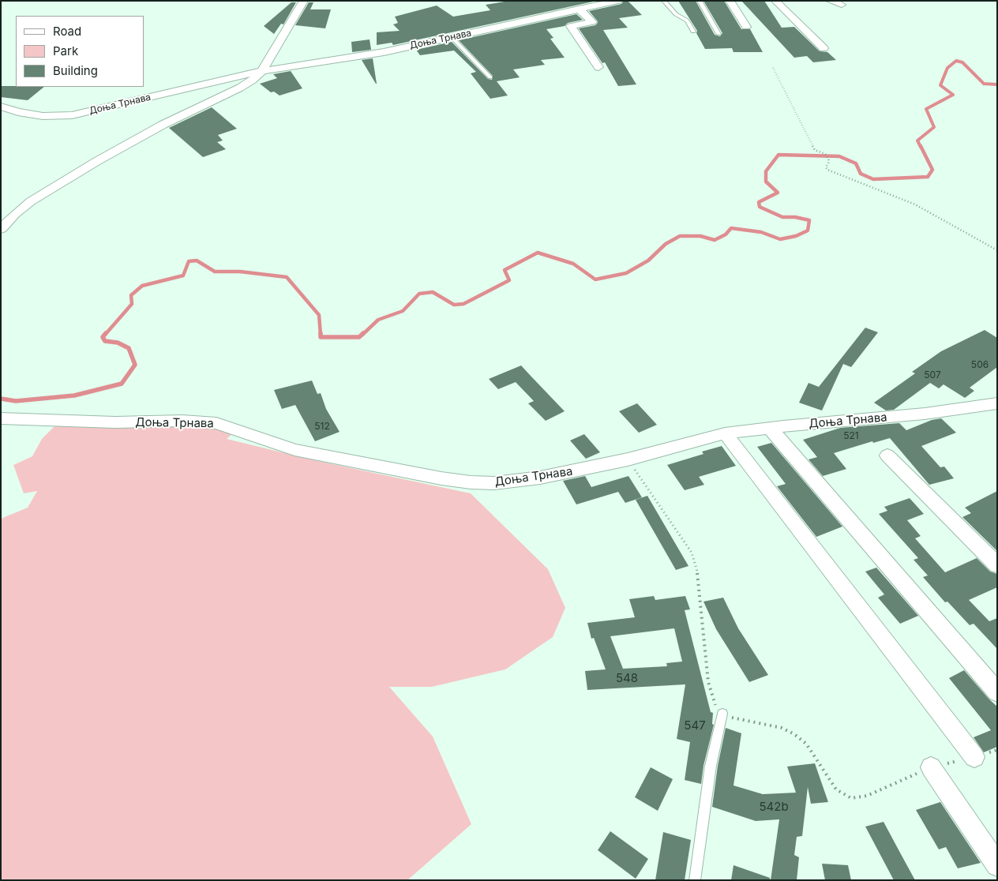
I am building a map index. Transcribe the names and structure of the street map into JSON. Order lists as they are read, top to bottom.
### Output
{
  "streets": {
    "street": ["Доња Трнава"]
  },
  "house_numbers": [
    "506",
    "507",
    "512",
    "521",
    "548",
    "547",
    "542b"
  ],
  "legend": ["Road", "Park", "Building"]
}
